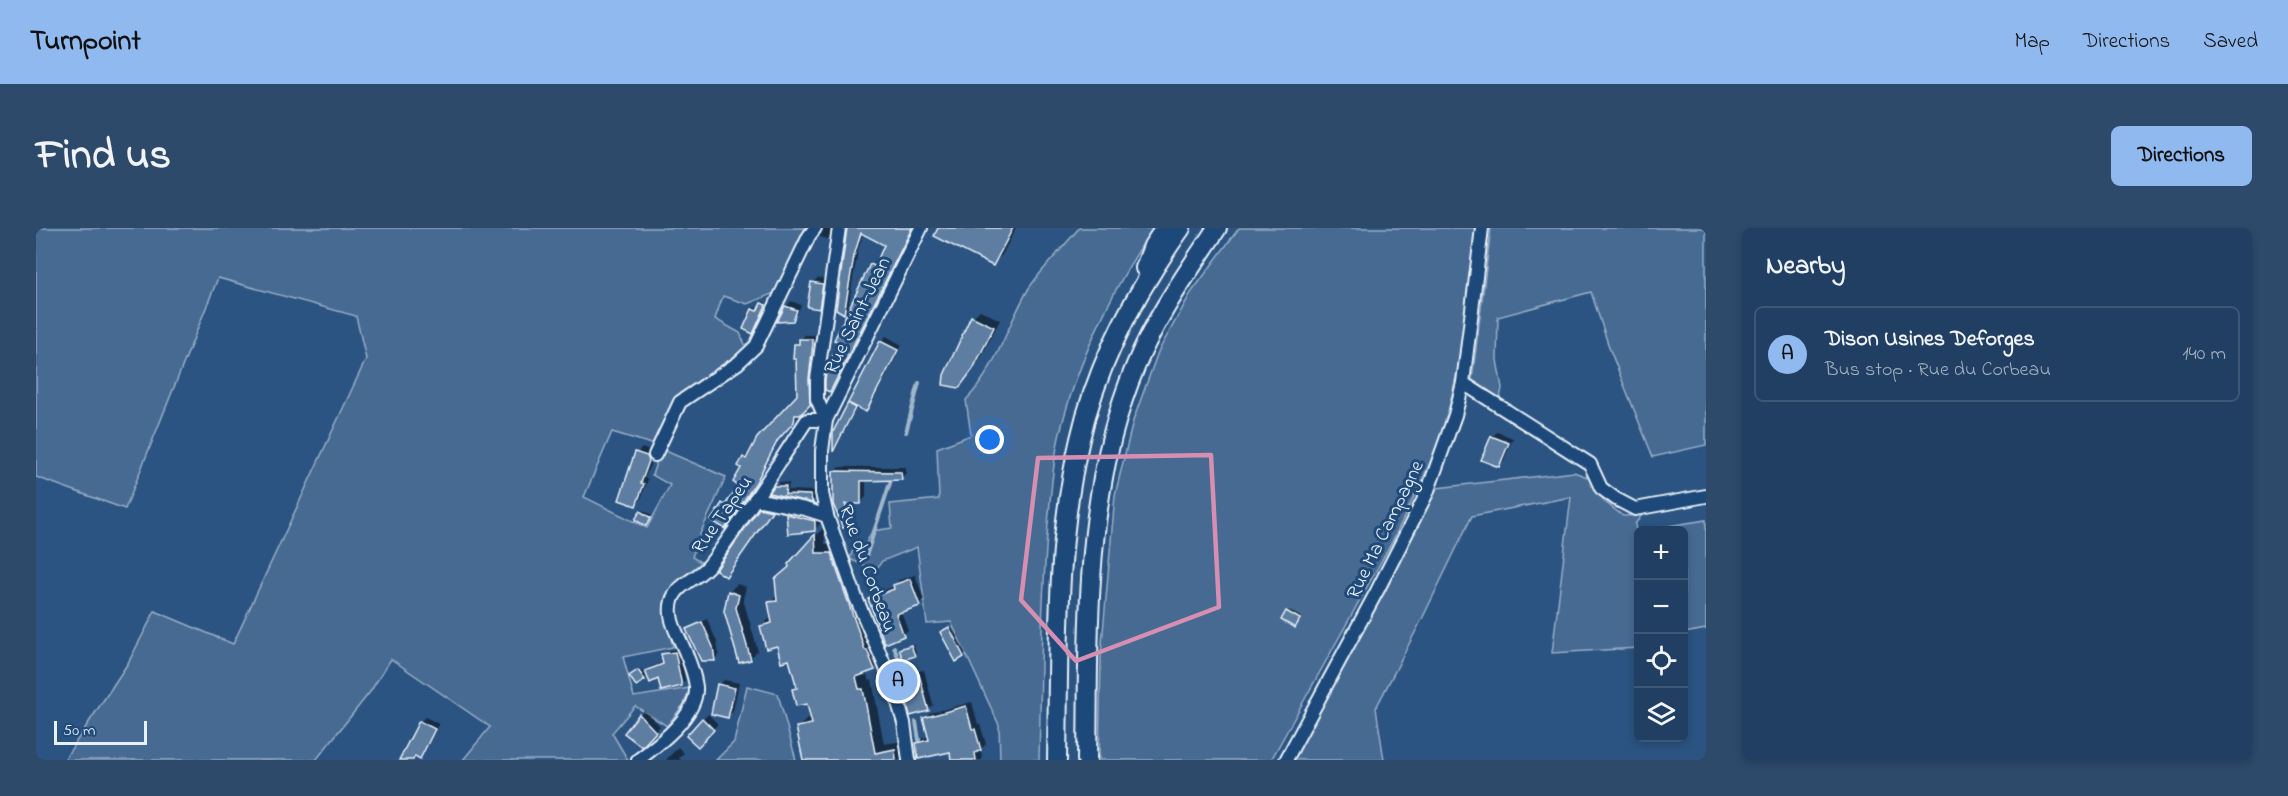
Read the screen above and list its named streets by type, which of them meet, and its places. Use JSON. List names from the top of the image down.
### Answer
{
  "streets": {
    "street": [
      "Rue Saint-Jean",
      "Rue Tapeu",
      "Rue Ma Campagne",
      "Rue du Corbeau"
    ]
  },
  "crossings": [
    ["Rue Saint-Jean", "Rue Tapeu"],
    ["Rue Saint-Jean", "Rue du Corbeau"],
    ["Rue Tapeu", "Rue du Corbeau"]
  ],
  "scale_bar": "50 m",
  "page": {
    "header": "Turnpoint",
    "nav": ["Map", "Directions", "Saved"],
    "title": "Find us",
    "buttons": "Directions",
    "heading": "Nearby",
    "list": [
      {
        "mark": "A",
        "name": "Dison Usines Deforges",
        "note": "Bus stop · Rue du Corbeau",
        "value": "140 m"
      }
    ],
    "map_buttons": ["+", "−"],
    "pins": "A",
    "scale": "50 m"
  }
}
